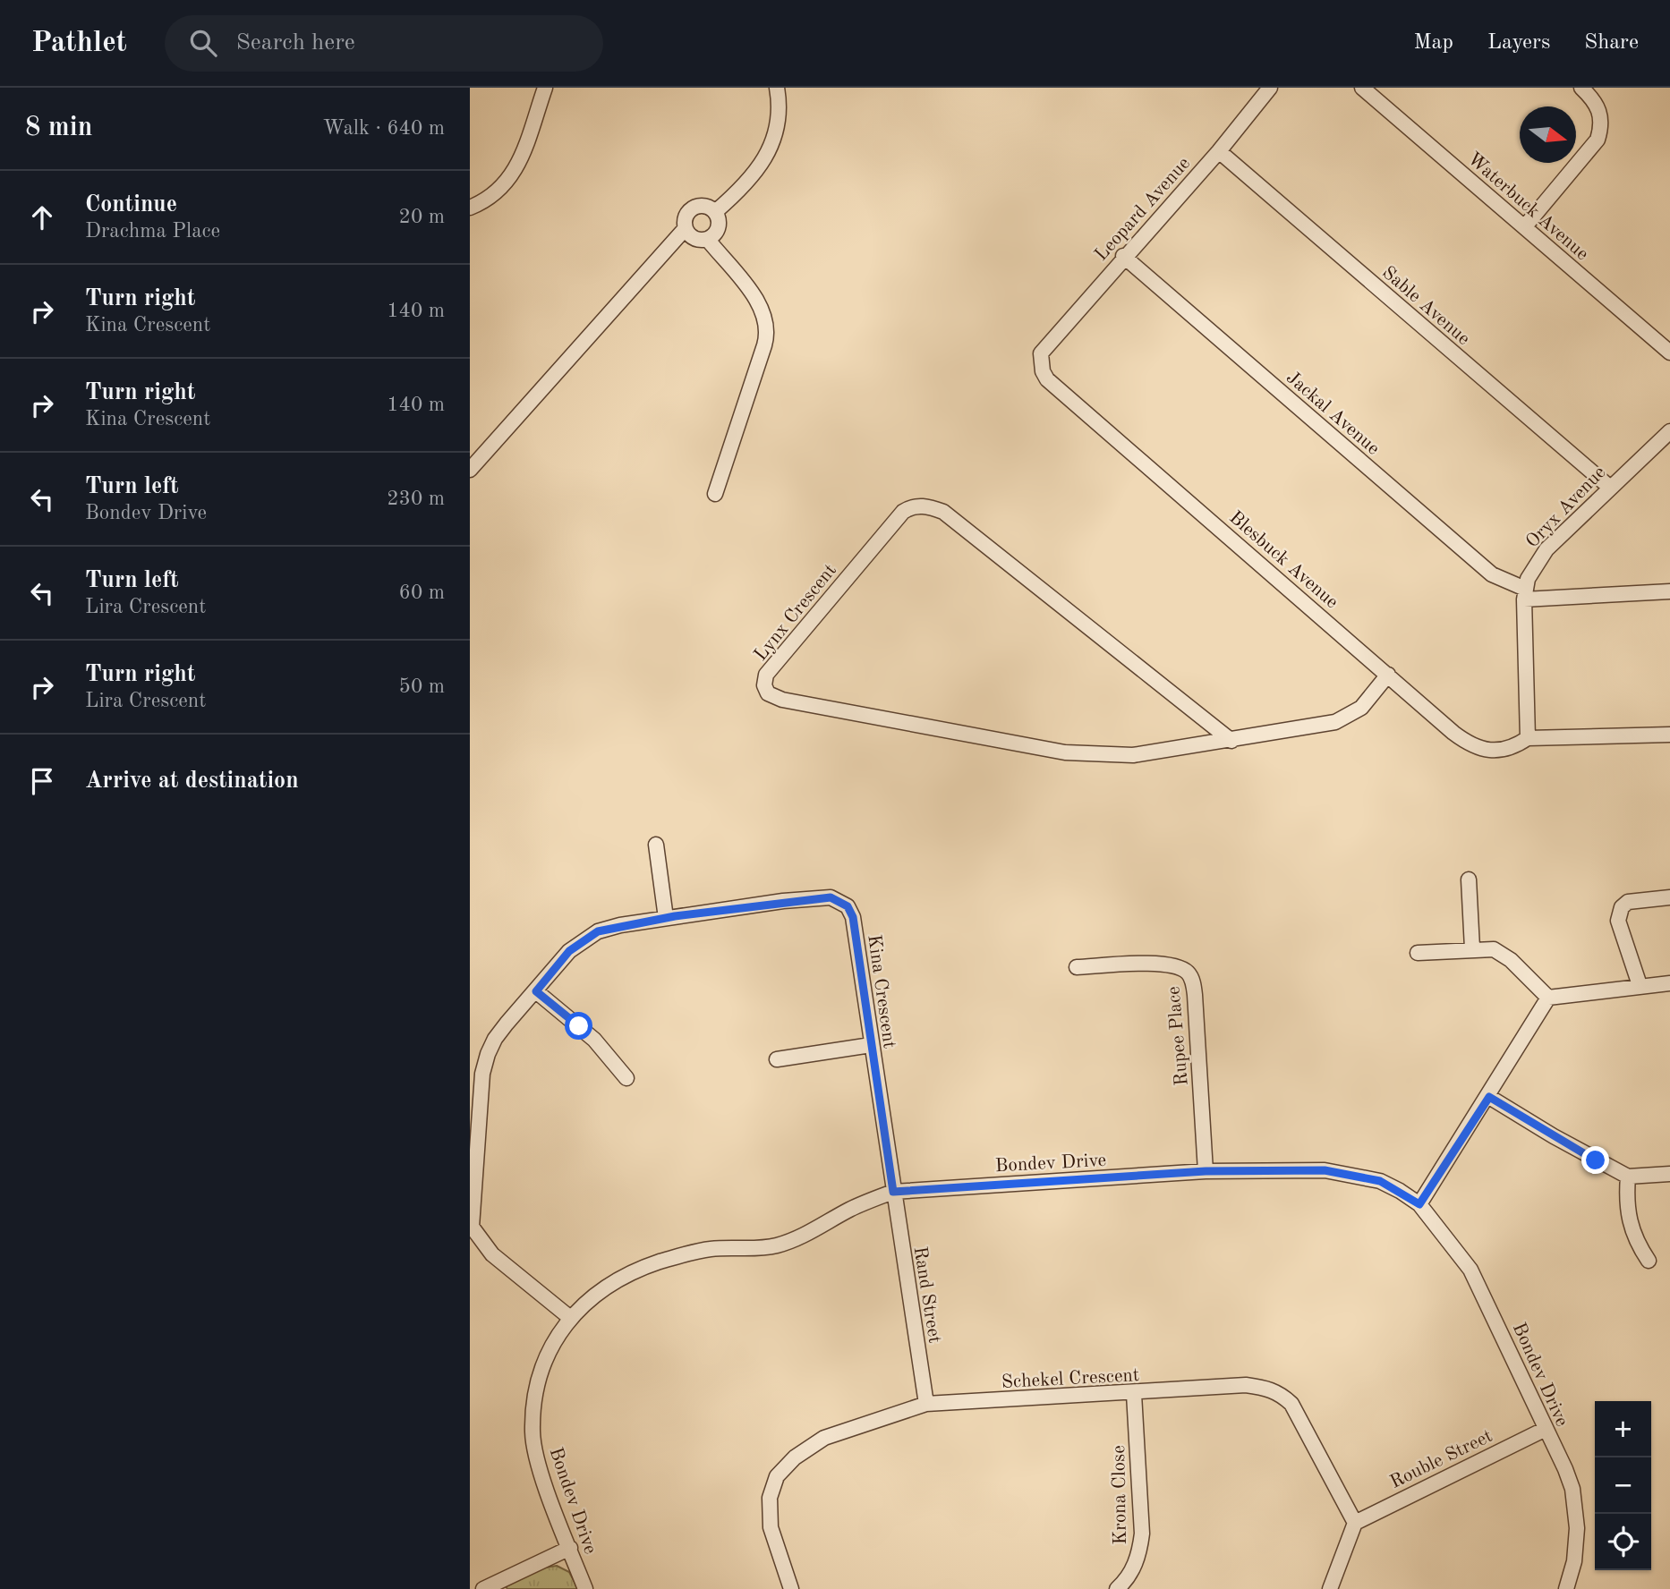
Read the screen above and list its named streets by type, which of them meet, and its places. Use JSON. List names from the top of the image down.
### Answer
{
  "streets": {
    "street": [
      "Waterbuck Avenue",
      "Leopard Avenue",
      "Sable Avenue",
      "Jackal Avenue",
      "Oryx Avenue",
      "Blesbuck Avenue",
      "Lynx Crescent",
      "Kina Crescent",
      "Rupee Place",
      "Bondev Drive",
      "Rand Street",
      "Schekel Crescent",
      "Rouble Street",
      "Krona Close"
    ]
  },
  "crossings": [
    ["Leopard Avenue", "Sable Avenue"],
    ["Leopard Avenue", "Jackal Avenue"],
    ["Leopard Avenue", "Blesbuck Avenue"],
    ["Sable Avenue", "Oryx Avenue"],
    ["Jackal Avenue", "Oryx Avenue"],
    ["Oryx Avenue", "Blesbuck Avenue"],
    ["Blesbuck Avenue", "Lynx Crescent"],
    ["Kina Crescent", "Bondev Drive"],
    ["Kina Crescent", "Rand Street"],
    ["Rupee Place", "Bondev Drive"],
    ["Bondev Drive", "Rand Street"],
    ["Bondev Drive", "Rouble Street"],
    ["Rand Street", "Schekel Crescent"],
    ["Schekel Crescent", "Rouble Street"],
    ["Schekel Crescent", "Krona Close"]
  ],
  "north": "right",
  "page": {
    "header": "Pathlet",
    "search": "Search here",
    "nav": ["Map", "Layers", "Share"],
    "heading": ["8 min", "Walk · 640 m"],
    "list": [
      ["Continue", "Drachma Place", "20 m"],
      ["Turn right", "Kina Crescent", "140 m"],
      ["Turn right", "Kina Crescent", "140 m"],
      ["Turn left", "Bondev Drive", "230 m"],
      ["Turn left", "Lira Crescent", "60 m"],
      ["Turn right", "Lira Crescent", "50 m"],
      "Arrive at destination"
    ],
    "map_buttons": ["+", "−"]
  }
}
